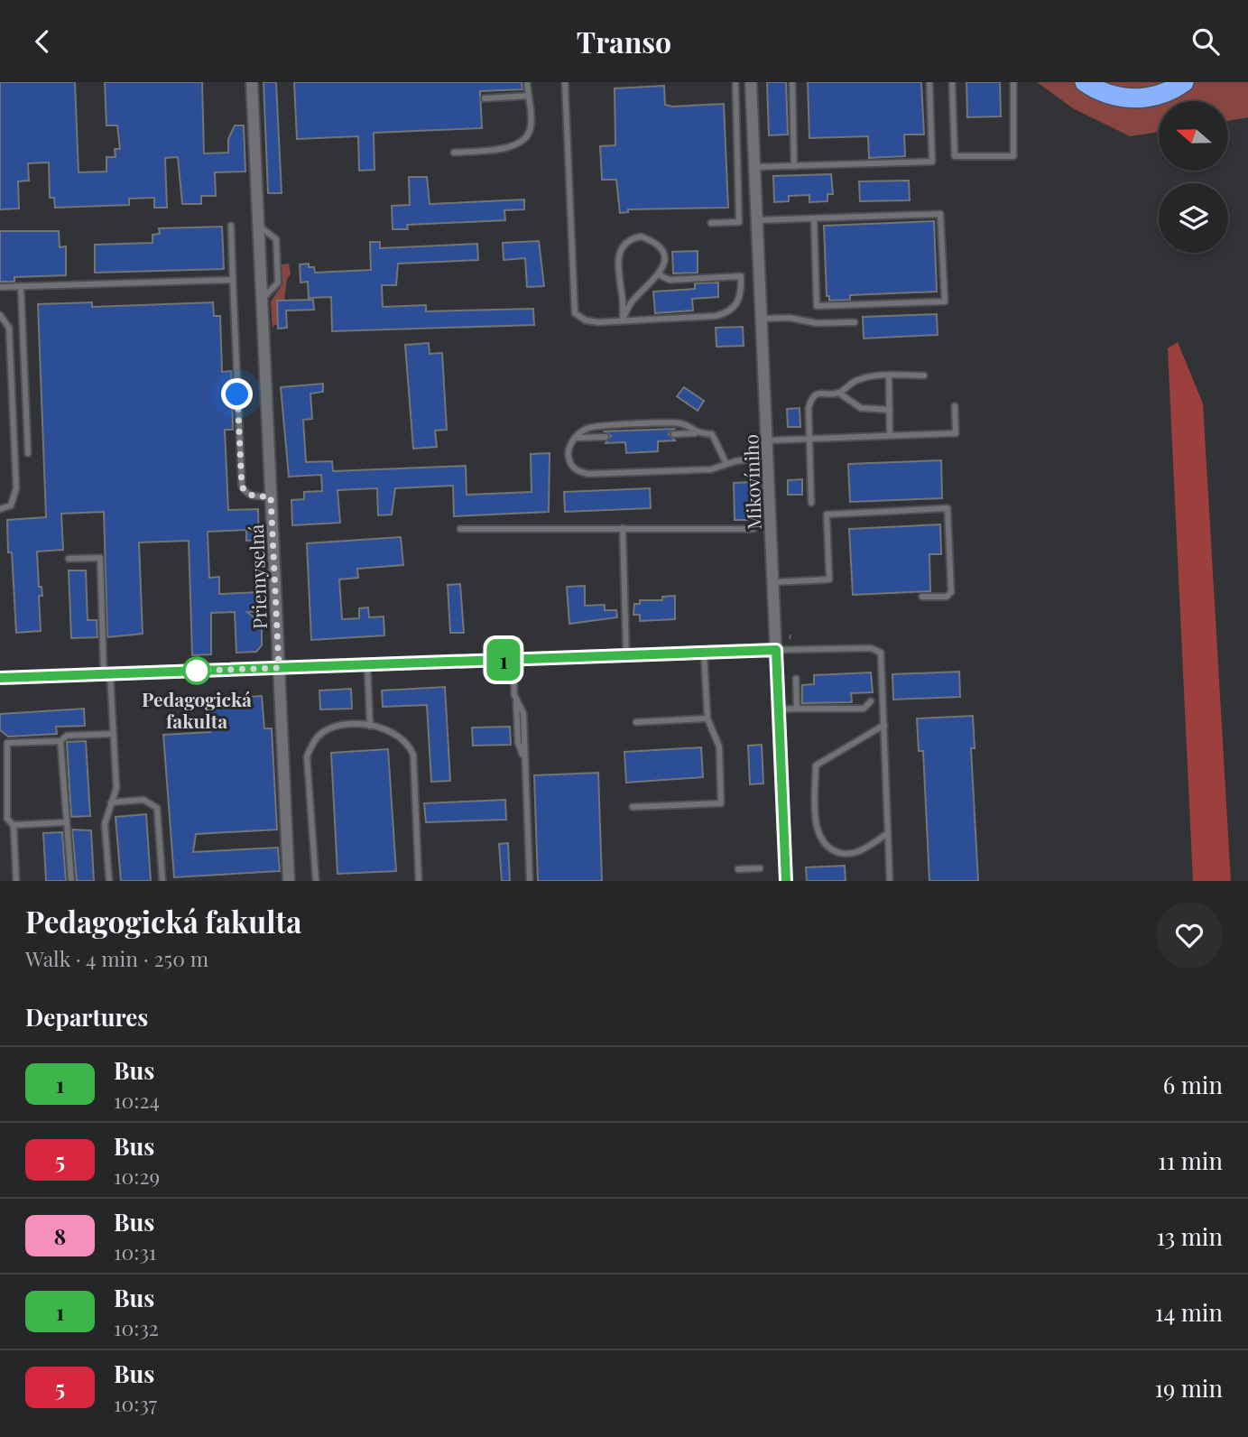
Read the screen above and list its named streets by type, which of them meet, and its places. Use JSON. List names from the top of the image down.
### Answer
{
  "streets": {
    "street": ["Mikovíniho", "Priemyselná"]
  },
  "places": ["Pedagogická fakulta"],
  "lines": ["bus line 1"],
  "north": "left",
  "page": {
    "header": "Transo",
    "on_map": "1",
    "heading": [
      ["Pedagogická fakulta", "Walk · 4 min · 250 m"],
      "Departures"
    ],
    "list": [
      {
        "mark": "1",
        "name": "Bus",
        "note": "10:24",
        "value": "6 min"
      },
      {
        "mark": "5",
        "name": "Bus",
        "note": "10:29",
        "value": "11 min"
      },
      {
        "mark": "8",
        "name": "Bus",
        "note": "10:31",
        "value": "13 min"
      },
      {
        "mark": "1",
        "name": "Bus",
        "note": "10:32",
        "value": "14 min"
      },
      {
        "mark": "5",
        "name": "Bus",
        "note": "10:37",
        "value": "19 min"
      }
    ]
  }
}
